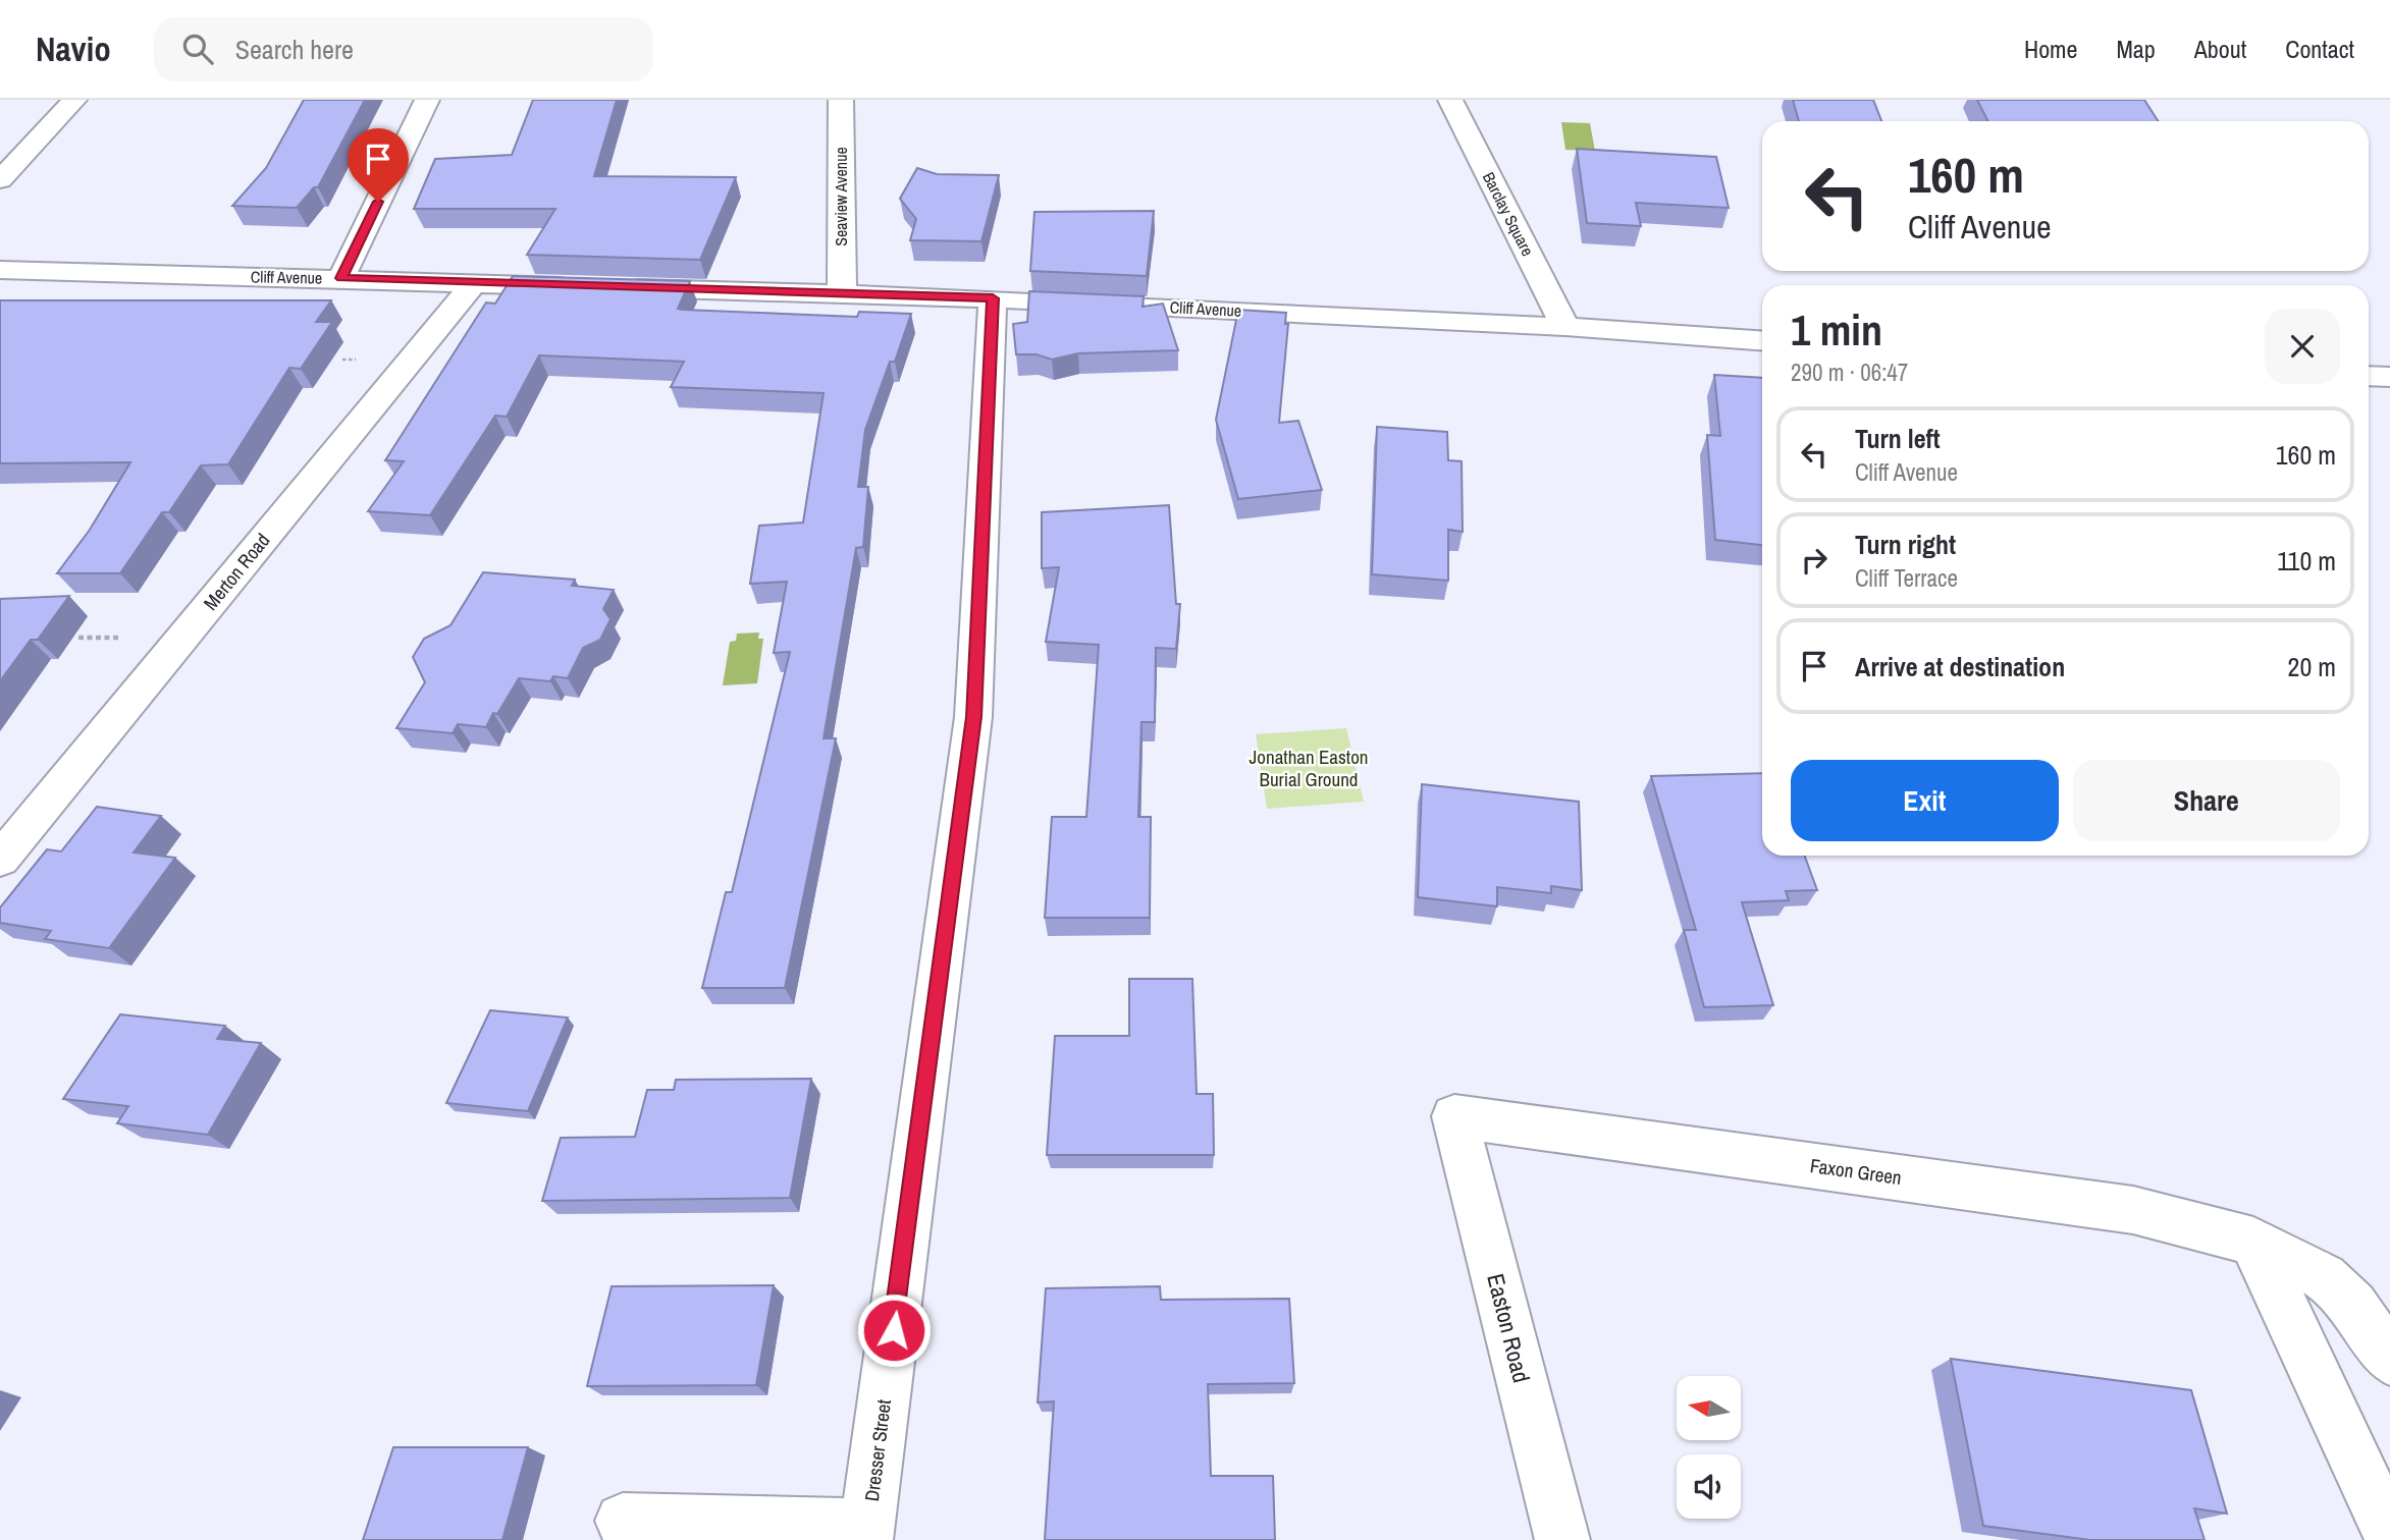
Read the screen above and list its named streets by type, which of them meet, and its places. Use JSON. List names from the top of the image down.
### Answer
{
  "streets": {
    "street": [
      "Seaview Avenue",
      "Barclay Square",
      "Cliff Avenue",
      "Merton Road",
      "Faxon Green",
      "Easton Road",
      "Dresser Street"
    ]
  },
  "crossings": [
    ["Seaview Avenue", "Cliff Avenue"],
    ["Barclay Square", "Cliff Avenue"],
    ["Cliff Avenue", "Merton Road"],
    ["Cliff Avenue", "Dresser Street"],
    ["Faxon Green", "Easton Road"]
  ],
  "parks": ["Jonathan Easton Burial Ground"],
  "north": "left",
  "page": {
    "header": "Navio",
    "search": "Search here",
    "nav": [
      "Home",
      "Map",
      "About",
      "Contact"
    ],
    "turn": ["160 m", "Cliff Avenue"],
    "heading": ["1 min", "290 m · 06:47"],
    "list": [
      {
        "name": "Turn left",
        "note": "Cliff Avenue",
        "value": "160 m"
      },
      {
        "name": "Turn right",
        "note": "Cliff Terrace",
        "value": "110 m"
      },
      {
        "name": "Arrive at destination",
        "value": "20 m"
      }
    ],
    "buttons": ["Exit", "Share"]
  }
}
